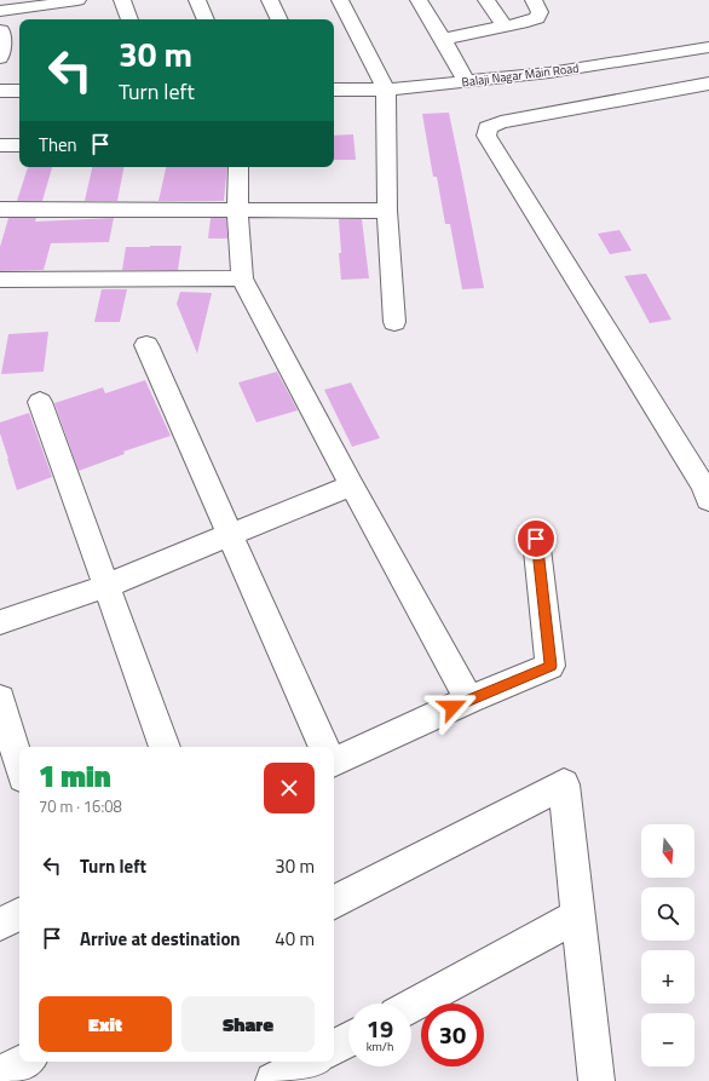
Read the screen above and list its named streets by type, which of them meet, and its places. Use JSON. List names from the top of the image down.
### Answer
{
  "streets": {
    "street": ["Balaji Nagar Main Road"]
  },
  "north": "bottom",
  "page": {
    "turn": ["30 m", "Turn left"],
    "then": "Then",
    "heading": ["1 min", "70 m · 16:08"],
    "map_buttons": ["+", "−"],
    "list": [
      {
        "name": "Turn left",
        "value": "30 m"
      },
      {
        "name": "Arrive at destination",
        "value": "40 m"
      }
    ],
    "buttons": ["Exit", "Share"],
    "speed": "19 km/h",
    "limit": "30"
  }
}
